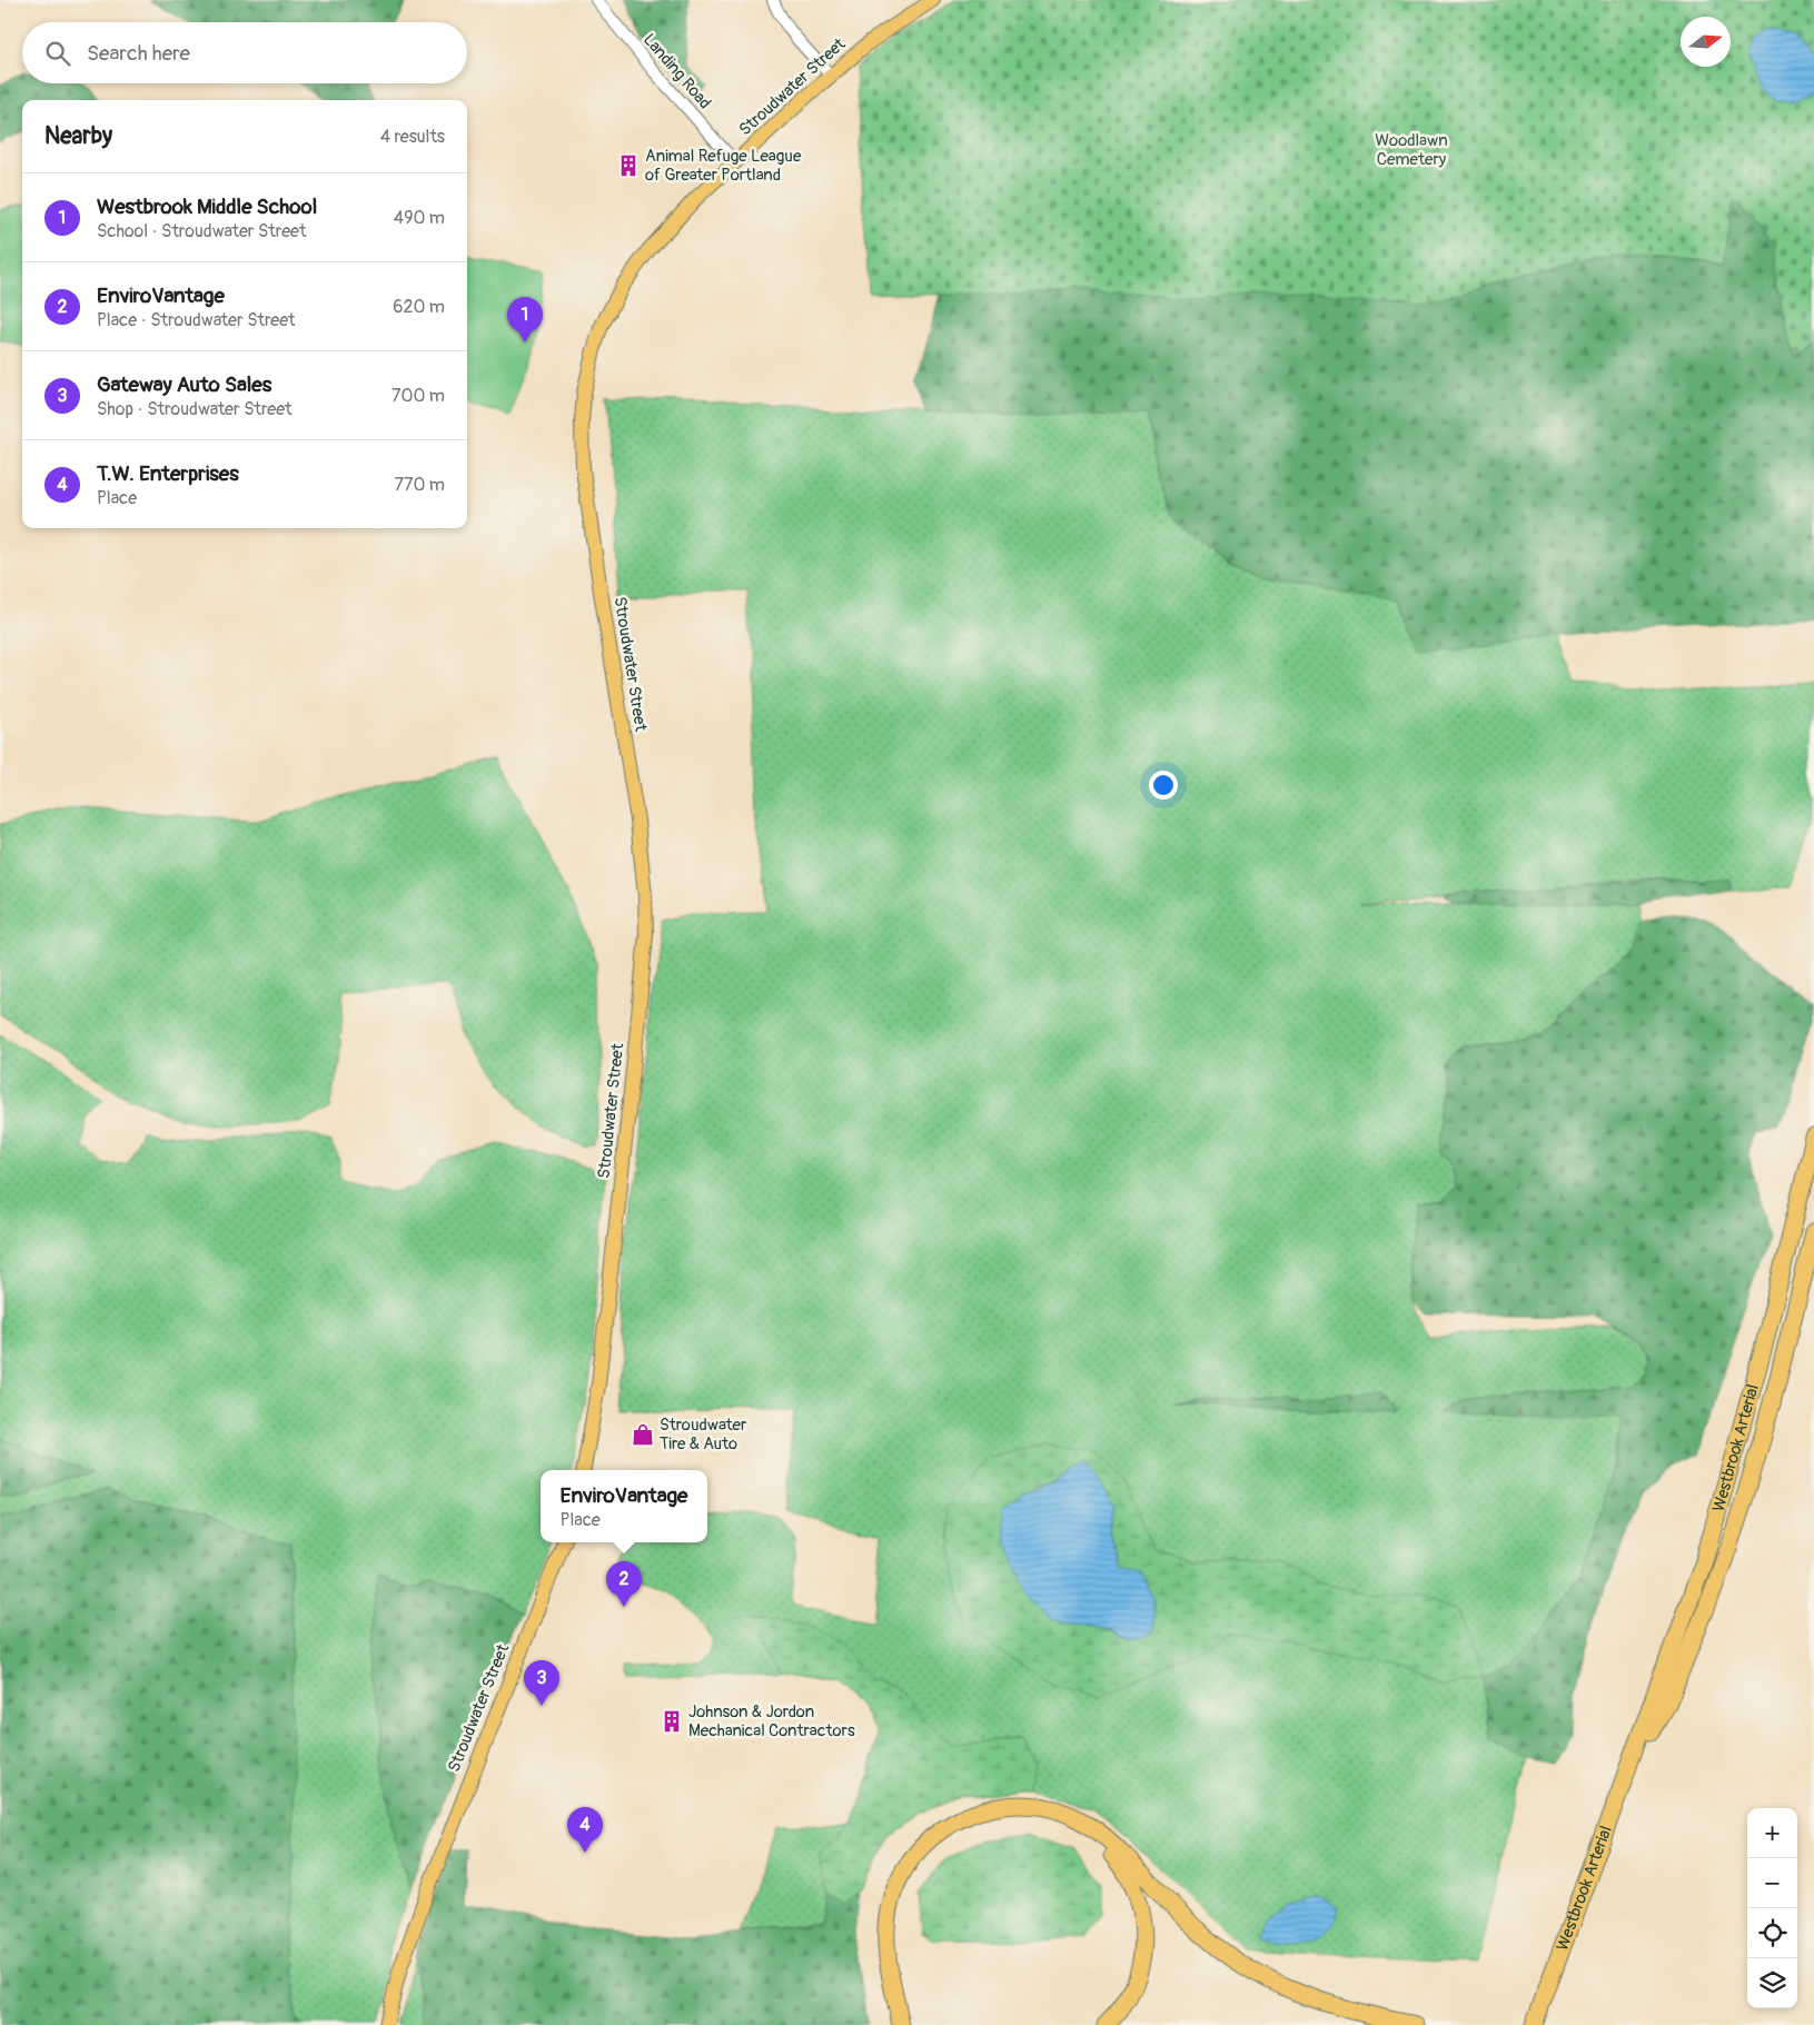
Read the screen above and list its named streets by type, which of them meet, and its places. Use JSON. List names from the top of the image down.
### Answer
{
  "streets": {
    "highway": ["Westbrook Arterial"],
    "main road": ["Stroudwater Street"],
    "street": ["Landing Road"]
  },
  "crossings": [
    ["Landing Road", "Stroudwater Street"]
  ],
  "parks": ["Woodlawn Cemetery"],
  "places": {
    "building": ["Animal Refuge League of Greater Portland", "Johnson & Jordon Mechanical Contractors"],
    "shop": ["Stroudwater Tire & Auto"]
  },
  "north": "right",
  "page": {
    "search": "Search here",
    "heading": ["Nearby", "4 results"],
    "list": [
      {
        "mark": "1",
        "name": "Westbrook Middle School",
        "note": "School · Stroudwater Street",
        "value": "490 m"
      },
      {
        "mark": "2",
        "name": "EnviroVantage",
        "note": "Place · Stroudwater Street",
        "value": "620 m"
      },
      {
        "mark": "3",
        "name": "Gateway Auto Sales",
        "note": "Shop · Stroudwater Street",
        "value": "700 m"
      },
      {
        "mark": "4",
        "name": "T.W. Enterprises",
        "note": "Place",
        "value": "770 m"
      }
    ],
    "pins": [
      "1",
      "2",
      "3",
      "4"
    ],
    "popup": ["EnviroVantage", "Place"],
    "map_buttons": ["+", "−"]
  }
}
